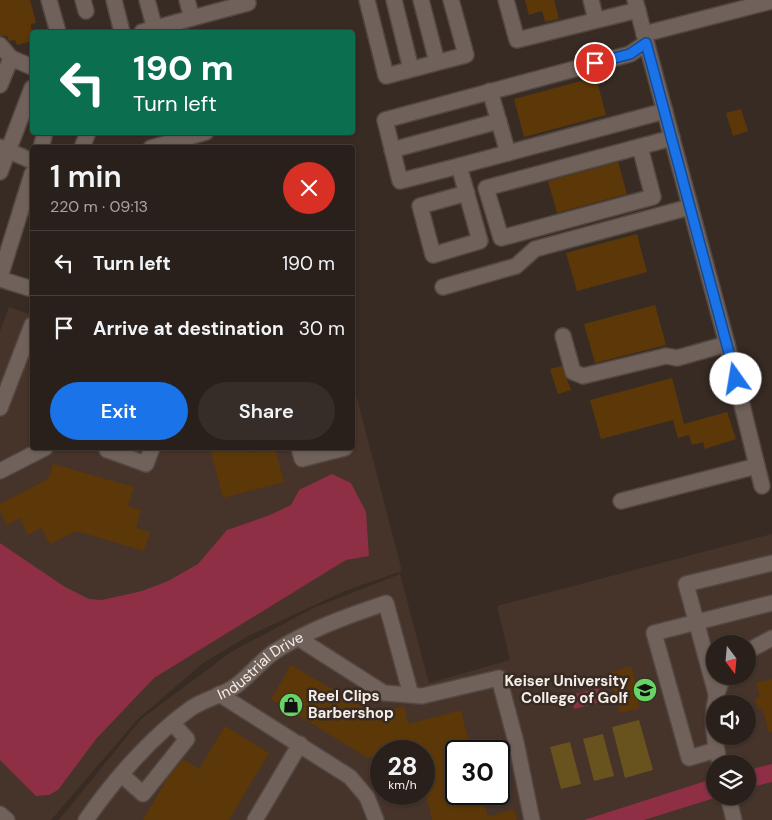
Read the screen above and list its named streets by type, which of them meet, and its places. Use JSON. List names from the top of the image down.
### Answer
{
  "streets": {
    "street": ["Industrial Drive"]
  },
  "places": {
    "school or university": ["Keiser University College of Golf"],
    "shop": ["Reel Clips Barbershop"]
  },
  "north": "bottom",
  "page": {
    "turn": ["190 m", "Turn left"],
    "heading": ["1 min", "220 m · 09:13"],
    "list": [
      {
        "name": "Turn left",
        "value": "190 m"
      },
      {
        "name": "Arrive at destination",
        "value": "30 m"
      }
    ],
    "buttons": ["Exit", "Share"],
    "speed": "28 km/h",
    "limit": "30"
  }
}
